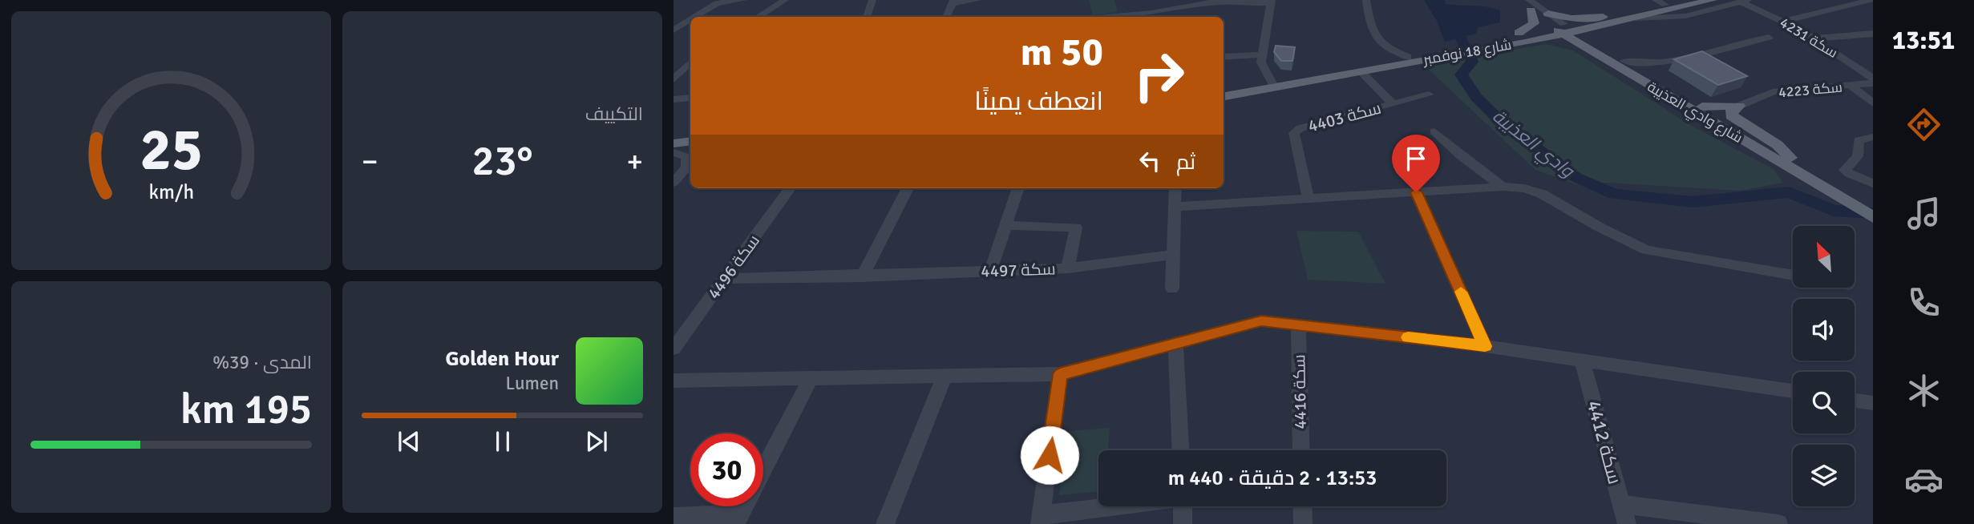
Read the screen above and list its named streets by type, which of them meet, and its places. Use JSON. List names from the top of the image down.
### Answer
{
  "streets": {
    "main road": ["شارع 18 نوفمبر", "شارع وادي العذيبة"],
    "street": [
      "سكة 4231",
      "سكة 4223",
      "سكة 4403",
      "سكة 4496",
      "سكة 4497",
      "سكة 4416",
      "سكة 4412"
    ]
  },
  "crossings": [
    ["شارع 18 نوفمبر", "شارع وادي العذيبة"],
    ["سكة 4496", "سكة 4497"]
  ],
  "water": ["وادي العذيبة"],
  "north": "top left",
  "page": {
    "tabs": "13:51",
    "tile": [
      "التكييف",
      ["المدى · 39%", "195 km"]
    ],
    "turn": ["50 m", "انعطف يمينًا"],
    "then": "ثم",
    "heat": ["−", "23°", "+"],
    "song": ["Golden Hour", "Lumen"],
    "limit": "30",
    "trip": "13:53 · 2 دقيقة · 440 m",
    "gauge": ["25", "km/h"]
  }
}
